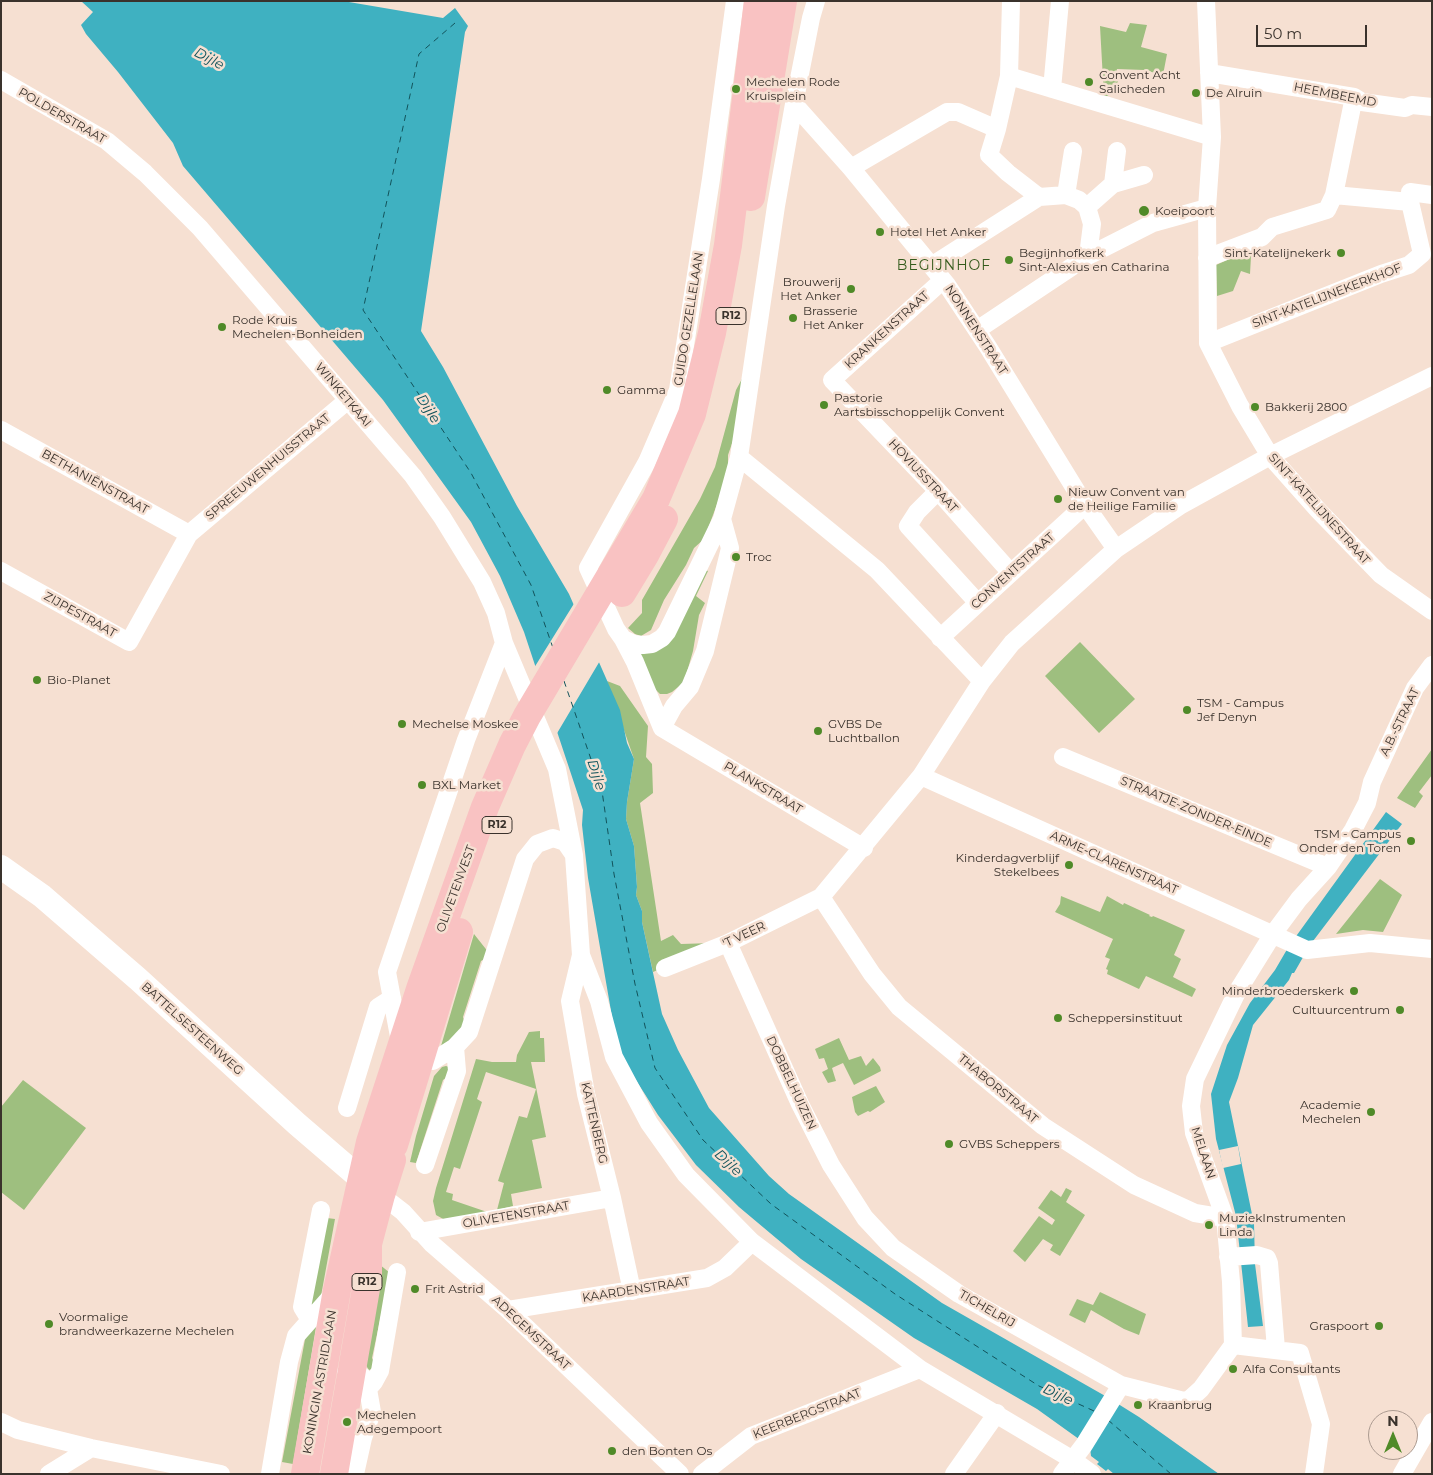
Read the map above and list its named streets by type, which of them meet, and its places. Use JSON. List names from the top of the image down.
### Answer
{
  "streets": {
    "main road": [
      "R12",
      "GUIDO GEZELLELAAN",
      "OLIVETENVEST",
      "BATTELSESTEENWEG",
      "KONINGIN ASTRIDLAAN"
    ],
    "street": [
      "HEEMBEEMD",
      "POLDERSTRAAT",
      "SINT-KATELIJNEKERKHOF",
      "KRANKENSTRAAT",
      "NONNENSTRAAT",
      "WINKETKAAI",
      "SPREEUWENHUISSTRAAT",
      "HOVIUSSTRAAT",
      "BETHANIËNSTRAAT",
      "SINT-KATELIJNESTRAAT",
      "CONVENTSTRAAT",
      "ZIJPESTRAAT",
      "A.B.-STRAAT",
      "PLANKSTRAAT",
      "STRAATJE-ZONDER-EINDE",
      "ARME-CLARENSTRAAT",
      "'T VEER",
      "DOBBELHUIZEN",
      "THABORSTRAAT",
      "KATTENBERG",
      "MELAAN",
      "OLIVETENSTRAAT",
      "KAARDENSTRAAT",
      "TICHELRIJ",
      "ADEGEMSTRAAT",
      "KEERBERGSTRAAT"
    ]
  },
  "crossings": [
    ["HEEMBEEMD", "SINT-KATELIJNESTRAAT"],
    ["POLDERSTRAAT", "WINKETKAAI"],
    ["SINT-KATELIJNEKERKHOF", "SINT-KATELIJNESTRAAT"],
    ["GUIDO GEZELLELAAN", "PLANKSTRAAT"],
    ["GUIDO GEZELLELAAN", "OLIVETENVEST"],
    ["KRANKENSTRAAT", "NONNENSTRAAT"],
    ["KRANKENSTRAAT", "HOVIUSSTRAAT"],
    ["NONNENSTRAAT", "CONVENTSTRAAT"],
    ["WINKETKAAI", "SPREEUWENHUISSTRAAT"],
    ["WINKETKAAI", "OLIVETENVEST"],
    ["SPREEUWENHUISSTRAAT", "BETHANIËNSTRAAT"],
    ["SPREEUWENHUISSTRAAT", "ZIJPESTRAAT"],
    ["HOVIUSSTRAAT", "CONVENTSTRAAT"],
    ["BETHANIËNSTRAAT", "ZIJPESTRAAT"],
    ["A.B.-STRAAT", "STRAATJE-ZONDER-EINDE"],
    ["A.B.-STRAAT", "MELAAN"],
    ["STRAATJE-ZONDER-EINDE", "MELAAN"],
    ["ARME-CLARENSTRAAT", "MELAAN"],
    ["OLIVETENVEST", "KONINGIN ASTRIDLAAN"],
    ["'T VEER", "DOBBELHUIZEN"],
    ["'T VEER", "THABORSTRAAT"],
    ["BATTELSESTEENWEG", "ADEGEMSTRAAT"],
    ["BATTELSESTEENWEG", "KONINGIN ASTRIDLAAN"],
    ["DOBBELHUIZEN", "TICHELRIJ"],
    ["THABORSTRAAT", "MELAAN"],
    ["KATTENBERG", "OLIVETENSTRAAT"],
    ["KATTENBERG", "KAARDENSTRAAT"],
    ["MELAAN", "TICHELRIJ"],
    ["OLIVETENSTRAAT", "ADEGEMSTRAAT"],
    ["KAARDENSTRAAT", "ADEGEMSTRAAT"],
    ["ADEGEMSTRAAT", "KONINGIN ASTRIDLAAN"]
  ],
  "districts": ["BEGIJNHOF"],
  "water": ["Dijle"],
  "places": [
    "Convent Acht Salicheden",
    "Mechelen Rode Kruisplein",
    "De Alruin",
    "Koeipoort",
    "Hotel Het Anker",
    "Sint-Katelijnekerk",
    "Begijnhofkerk Sint-Alexius en Catharina",
    "Brouwerij Het Anker",
    "Brasserie Het Anker",
    "Rode Kruis Mechelen-Bonheiden",
    "Gamma",
    "Pastorie Aartsbisschoppelijk Convent",
    "Bakkerij 2800",
    "Nieuw Convent van de Heilige Familie",
    "Troc",
    "Bio-Planet",
    "TSM - Campus Jef Denyn",
    "Mechelse Moskee",
    "GVBS De Luchtballon",
    "BXL Market",
    "TSM - Campus Onder den Toren",
    "Kinderdagverblijf Stekelbees",
    "Minderbroederskerk",
    "Cultuurcentrum",
    "Scheppersinstituut",
    "Academie Mechelen",
    "GVBS Scheppers",
    "MuziekInstrumenten Linda",
    "Frit Astrid",
    "Voormalige brandweerkazerne Mechelen",
    "Graspoort",
    "Alfa Consultants",
    "Kraanbrug",
    "Mechelen Adegempoort",
    "den Bonten Os"
  ],
  "scale_bar": "50 m",
  "north": "top"
}
